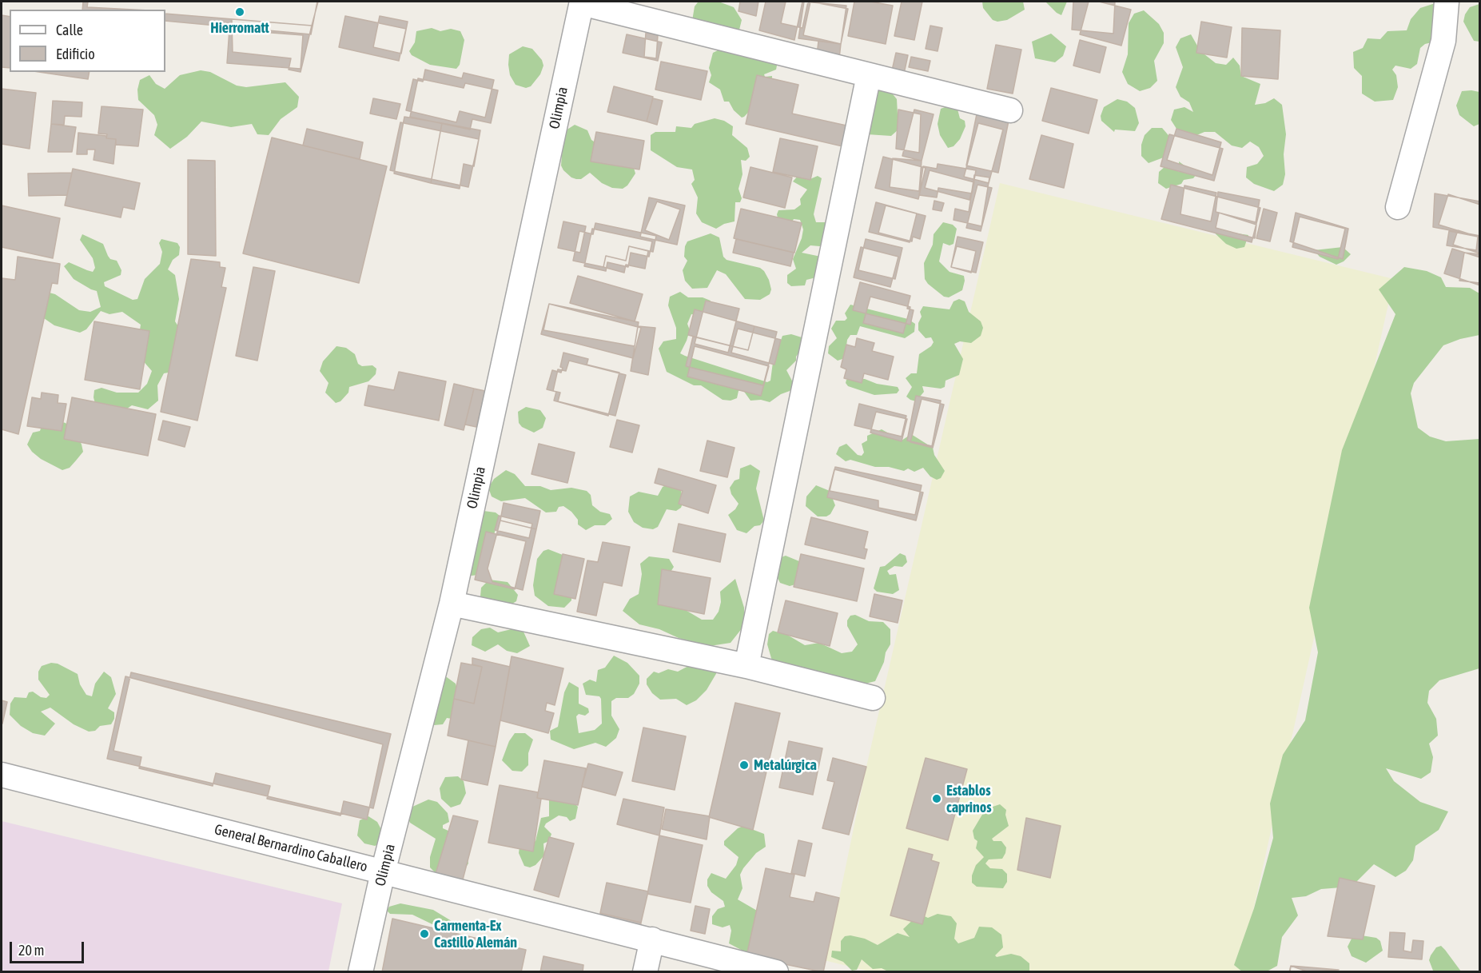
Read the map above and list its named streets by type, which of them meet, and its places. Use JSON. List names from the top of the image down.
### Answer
{
  "streets": {
    "street": ["Olimpia", "General Bernardino Caballero"]
  },
  "crossings": [
    ["Olimpia", "General Bernardino Caballero"]
  ],
  "places": [
    "Hierromatt",
    "Metalúrgica",
    "Establos caprinos",
    "Carmenta-Ex Castillo Alemán"
  ],
  "legend": ["Calle", "Edificio"],
  "scale_bar": "20 m"
}
